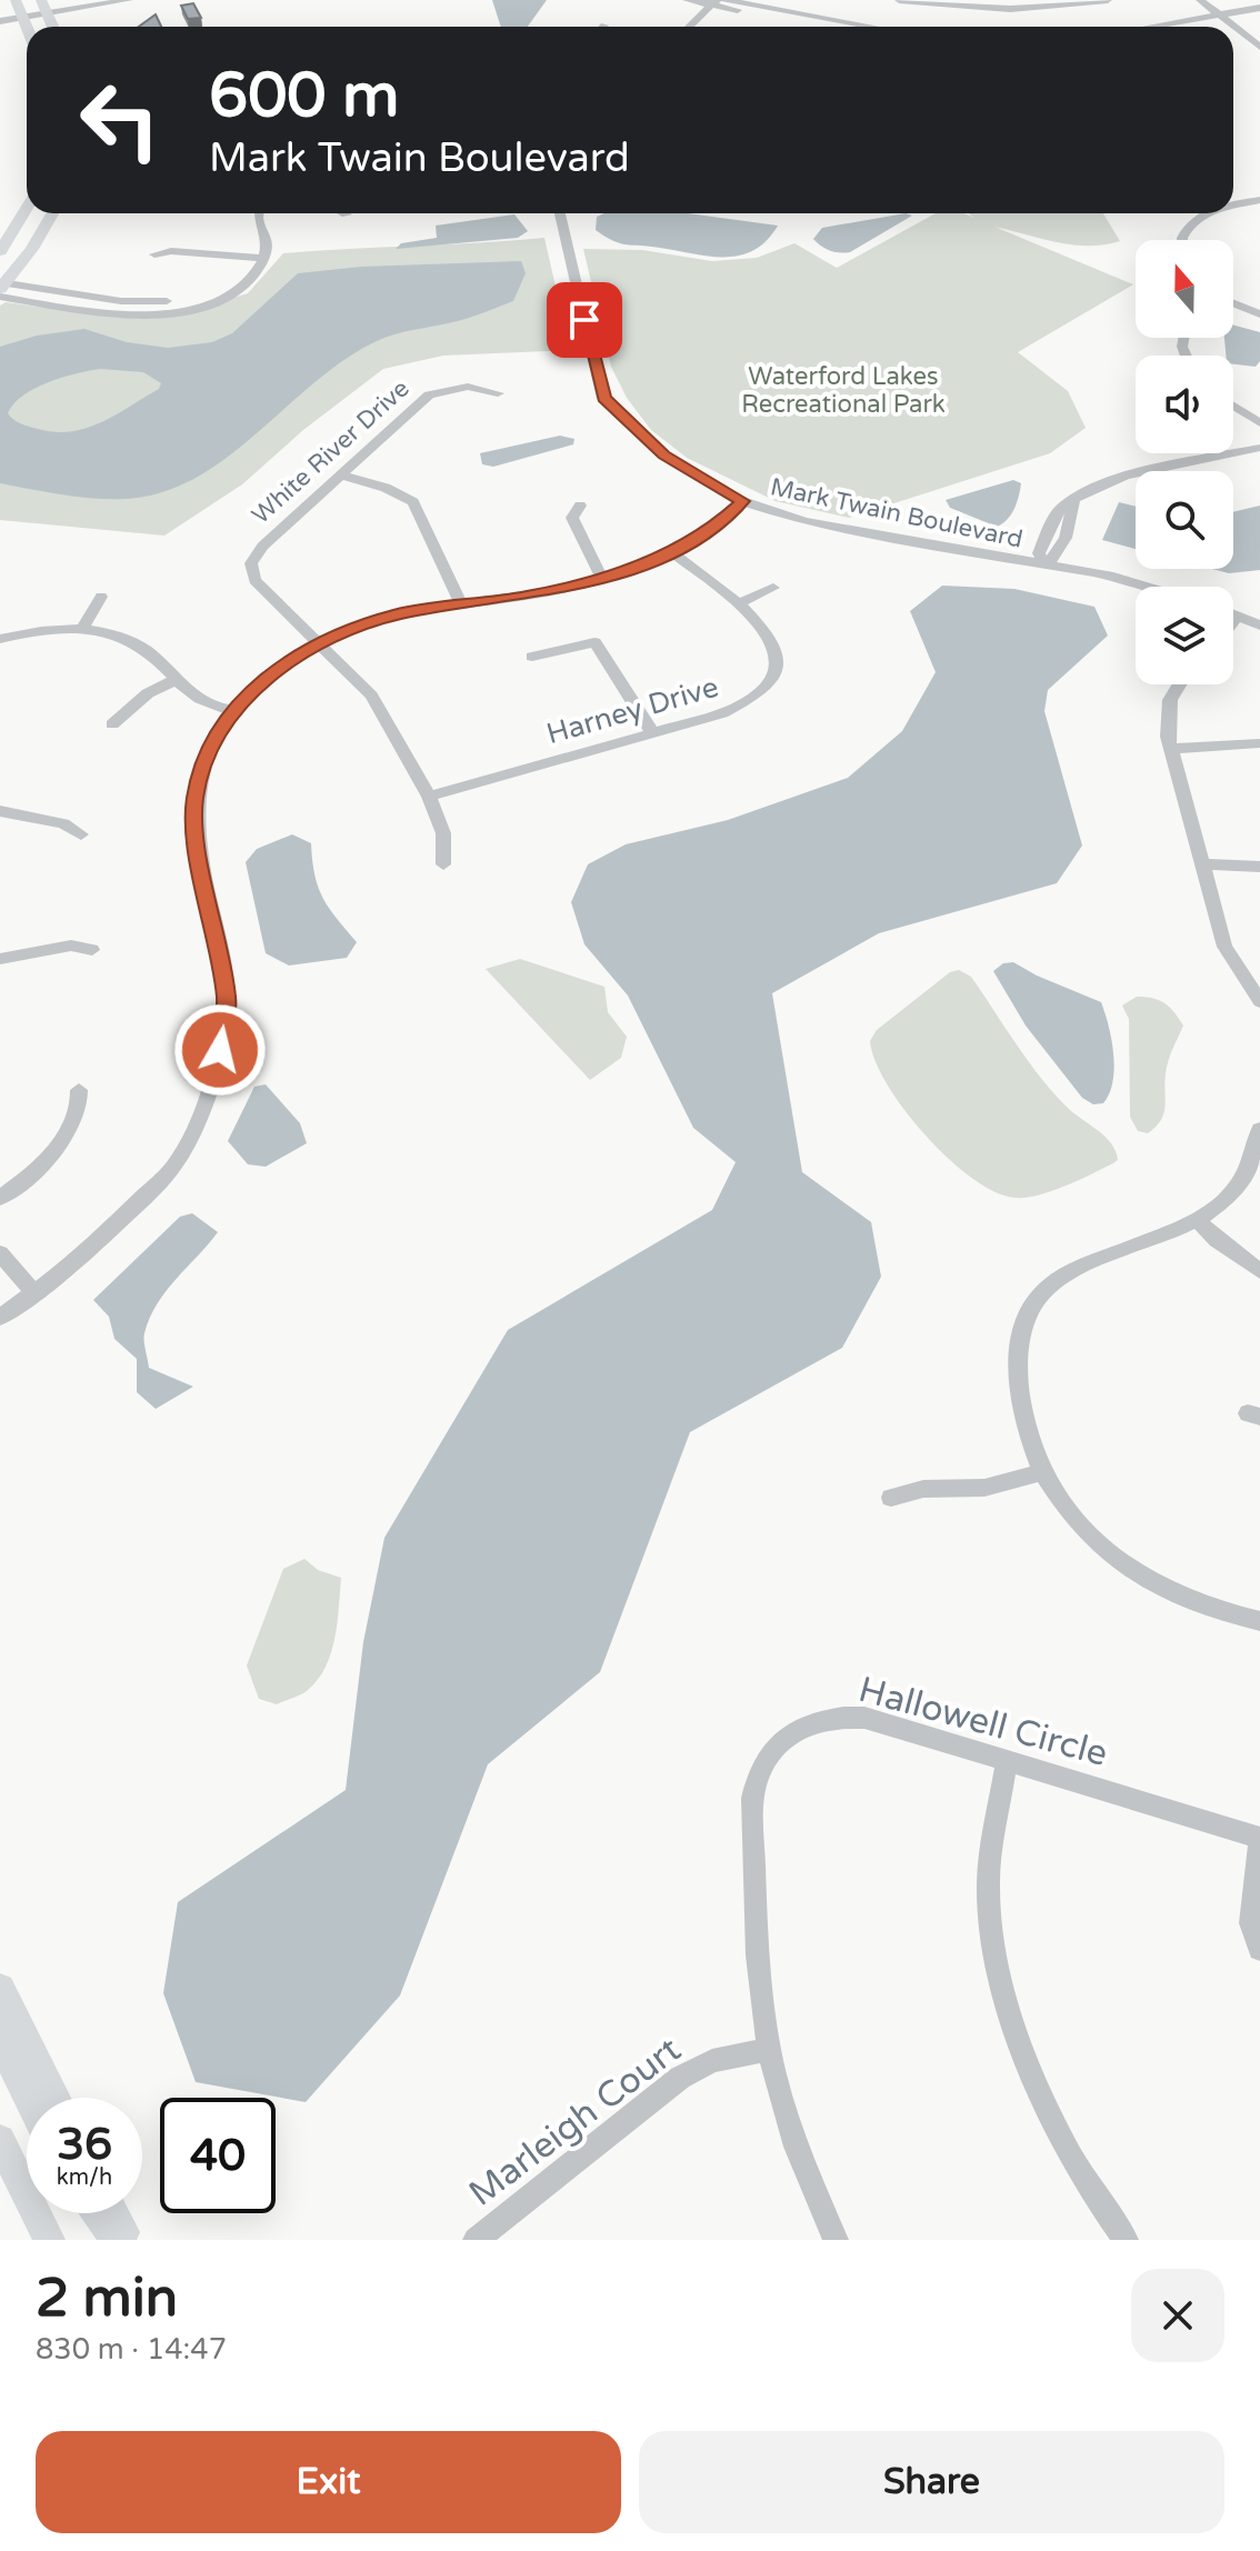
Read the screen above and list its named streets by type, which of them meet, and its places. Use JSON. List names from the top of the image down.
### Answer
{
  "streets": {
    "street": [
      "White River Drive",
      "Mark Twain Boulevard",
      "Harney Drive",
      "Hallowell Circle",
      "Marleigh Court"
    ]
  },
  "crossings": [
    ["White River Drive", "Harney Drive"],
    ["Hallowell Circle", "Marleigh Court"]
  ],
  "parks": ["Waterford Lakes Recreational Park"],
  "north": "top",
  "page": {
    "turn": ["600 m", "Mark Twain Boulevard"],
    "speed": "36 km/h",
    "limit": "40",
    "heading": ["2 min", "830 m · 14:47"],
    "buttons": ["Exit", "Share"]
  }
}
